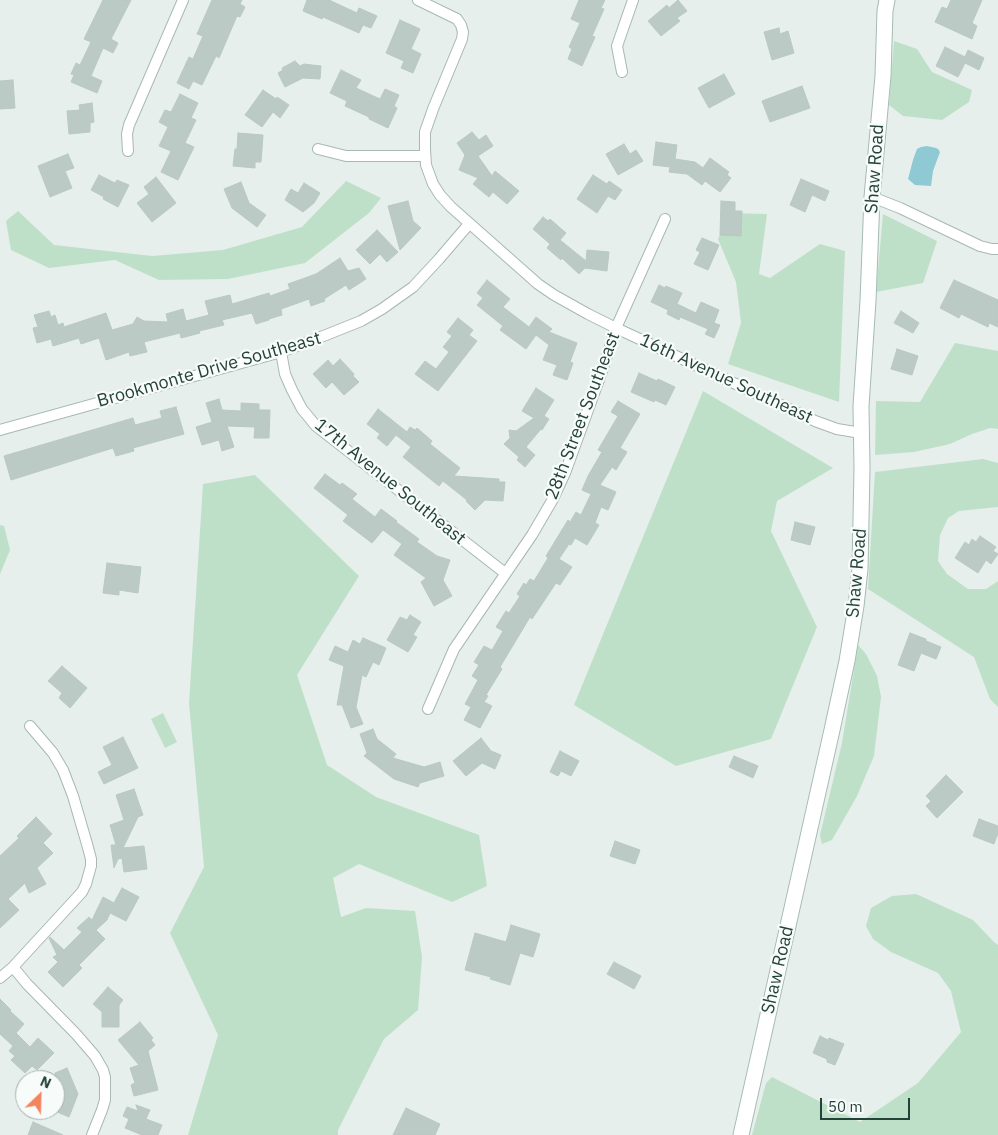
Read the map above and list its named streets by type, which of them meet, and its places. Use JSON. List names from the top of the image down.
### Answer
{
  "streets": {
    "main road": ["Shaw Road"],
    "street": [
      "Brookmonte Drive Southeast",
      "16th Avenue Southeast",
      "28th Street Southeast",
      "17th Avenue Southeast"
    ]
  },
  "crossings": [
    ["Shaw Road", "16th Avenue Southeast"],
    ["Brookmonte Drive Southeast", "16th Avenue Southeast"],
    ["Brookmonte Drive Southeast", "17th Avenue Southeast"],
    ["16th Avenue Southeast", "28th Street Southeast"],
    ["28th Street Southeast", "17th Avenue Southeast"]
  ],
  "scale_bar": "50 m",
  "north": "top right"
}
